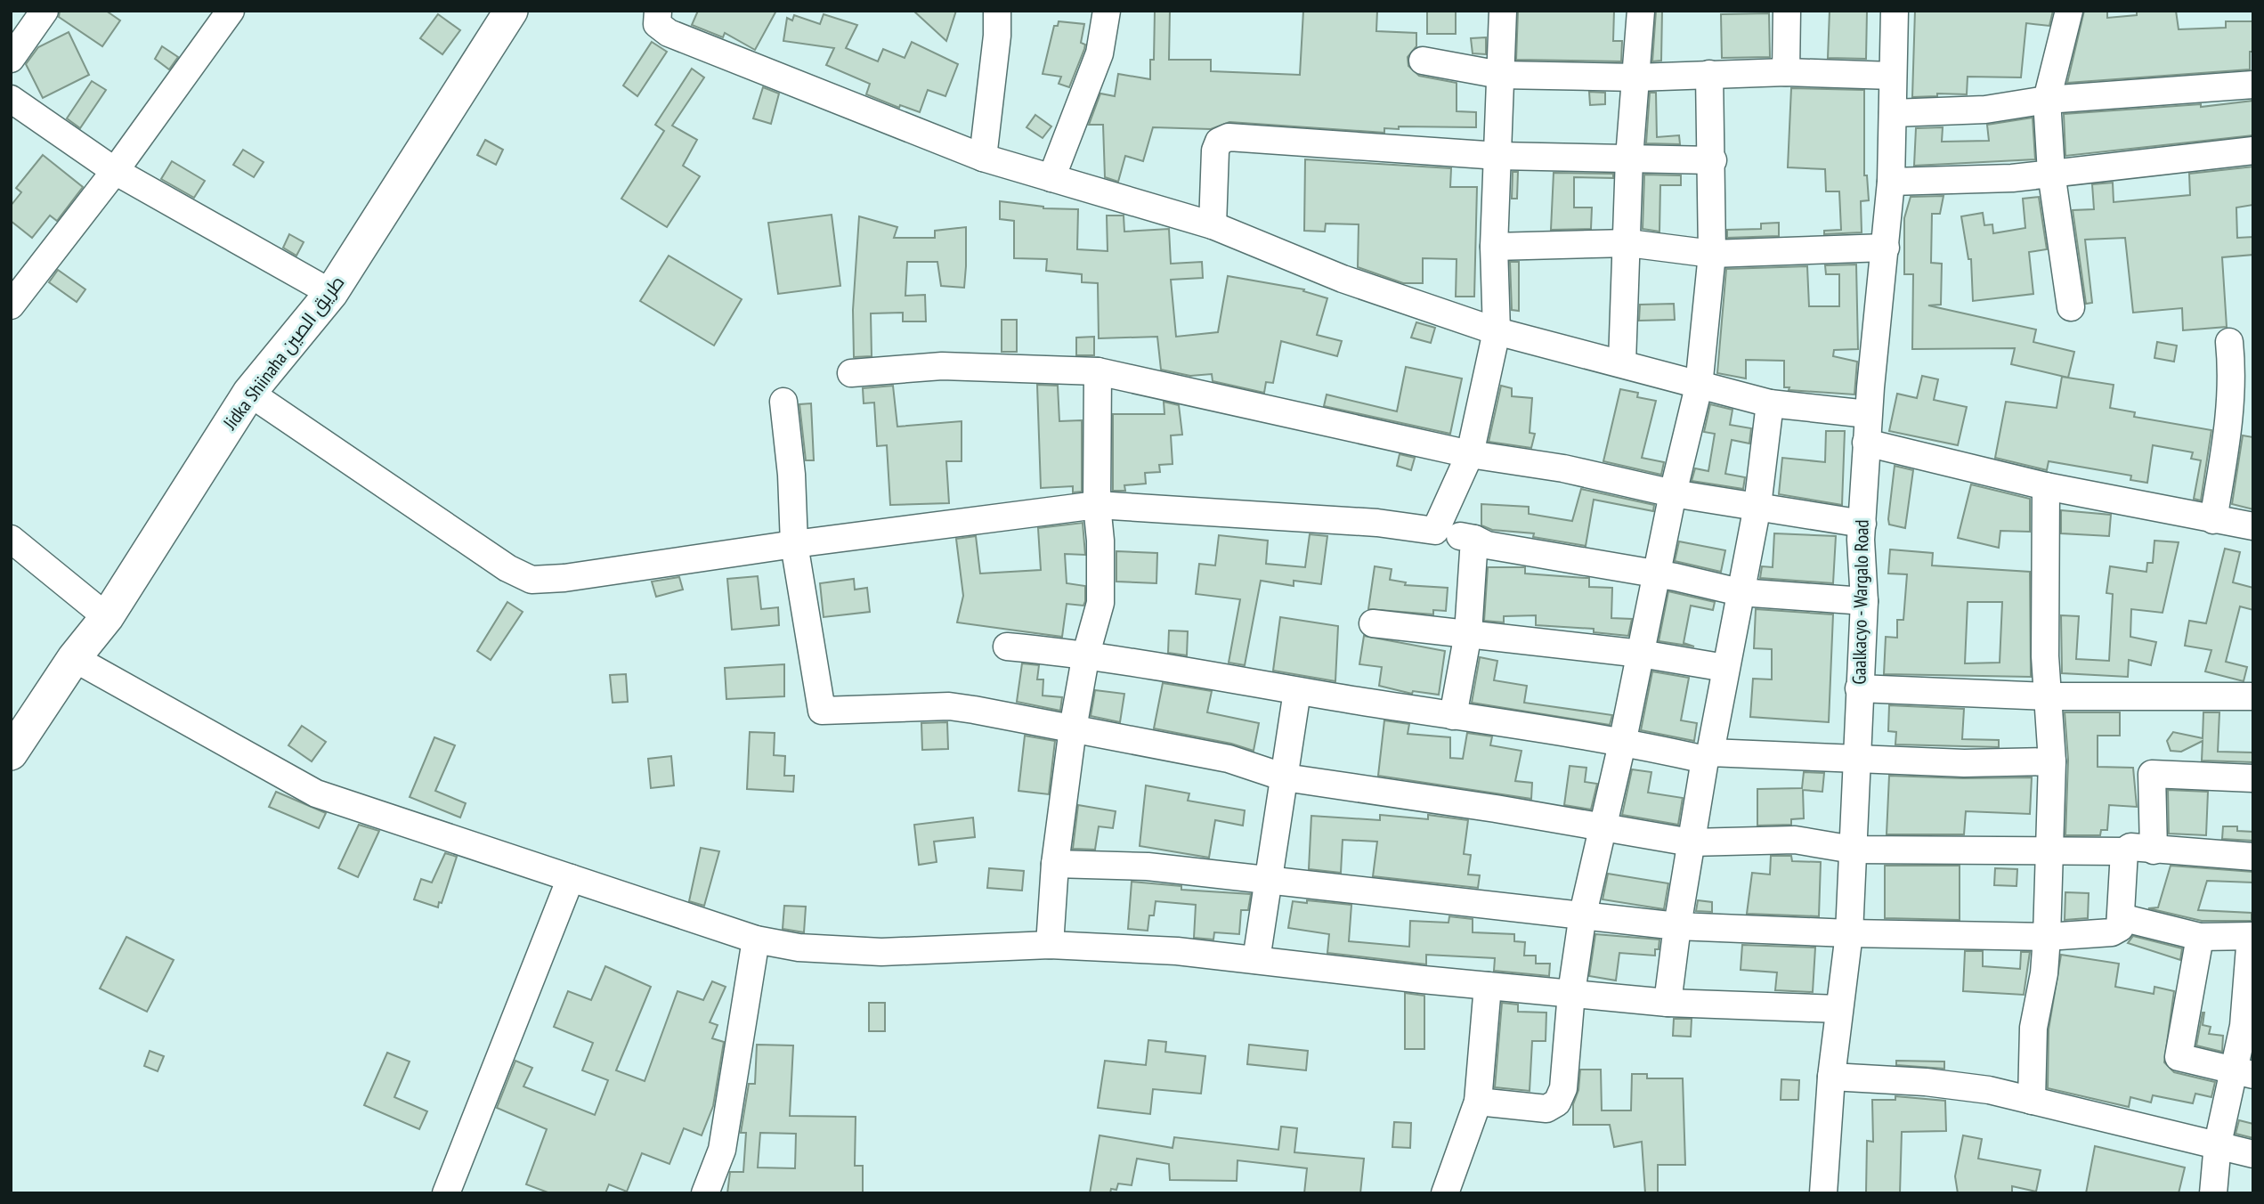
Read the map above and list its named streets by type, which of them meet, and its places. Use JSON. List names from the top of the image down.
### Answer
{
  "streets": {
    "main road": ["Jidka Shiinaha طريق الصين"],
    "street": ["Gaalkacyo - Wargalo Road"]
  }
}
